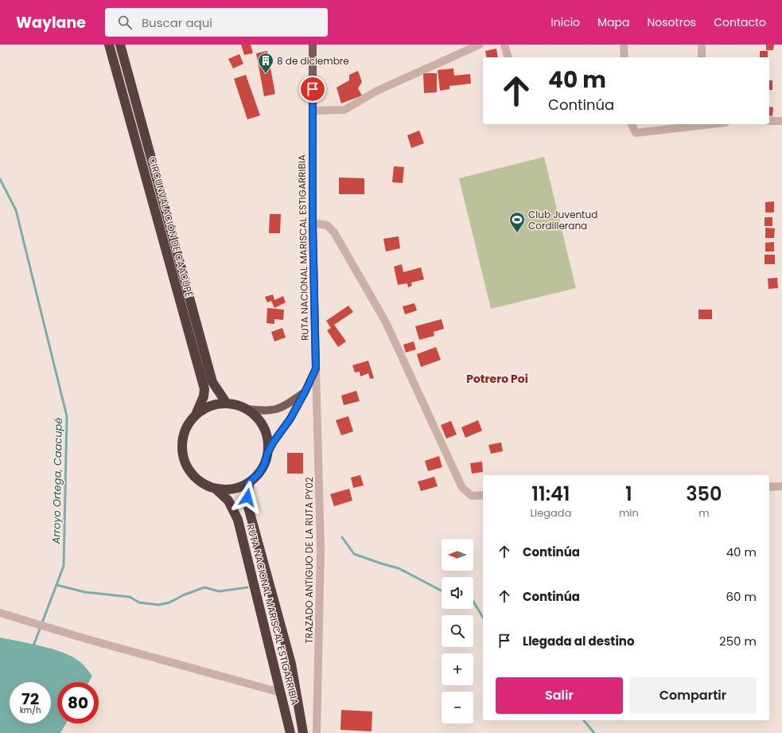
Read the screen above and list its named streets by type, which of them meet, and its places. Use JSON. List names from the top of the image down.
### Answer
{
  "streets": {
    "highway": ["CIRCUNVALACIÓN DE CAACUPÉ", "RUTA NACIONAL MARISCAL ESTIGARRIBIA"],
    "street": ["TRAZADO ANTIGUO DE LA RUTA PY02"]
  },
  "crossings": [
    ["CIRCUNVALACIÓN DE CAACUPÉ", "RUTA NACIONAL MARISCAL ESTIGARRIBIA"],
    ["RUTA NACIONAL MARISCAL ESTIGARRIBIA", "TRAZADO ANTIGUO DE LA RUTA PY02"]
  ],
  "districts": ["Potrero Poi"],
  "water": ["Arroyo Ortega, Caacupé"],
  "places": {
    "building": ["8 de diciembre"],
    "sports": ["Club Juventud Cordillerana"]
  },
  "north": "left",
  "page": {
    "header": "Waylane",
    "search": "Buscar aquí",
    "nav": [
      "Inicio",
      "Mapa",
      "Nosotros",
      "Contacto"
    ],
    "turn": ["40 m", "Continúa"],
    "eta": [
      "11:41",
      "Llegada",
      "1",
      "min",
      "350",
      "m"
    ],
    "list": [
      {
        "name": "Continúa",
        "value": "40 m"
      },
      {
        "name": "Continúa",
        "value": "60 m"
      },
      {
        "name": "Llegada al destino",
        "value": "250 m"
      }
    ],
    "map_buttons": ["+", "−"],
    "buttons": ["Salir", "Compartir"],
    "speed": "72 km/h",
    "limit": "80"
  }
}
